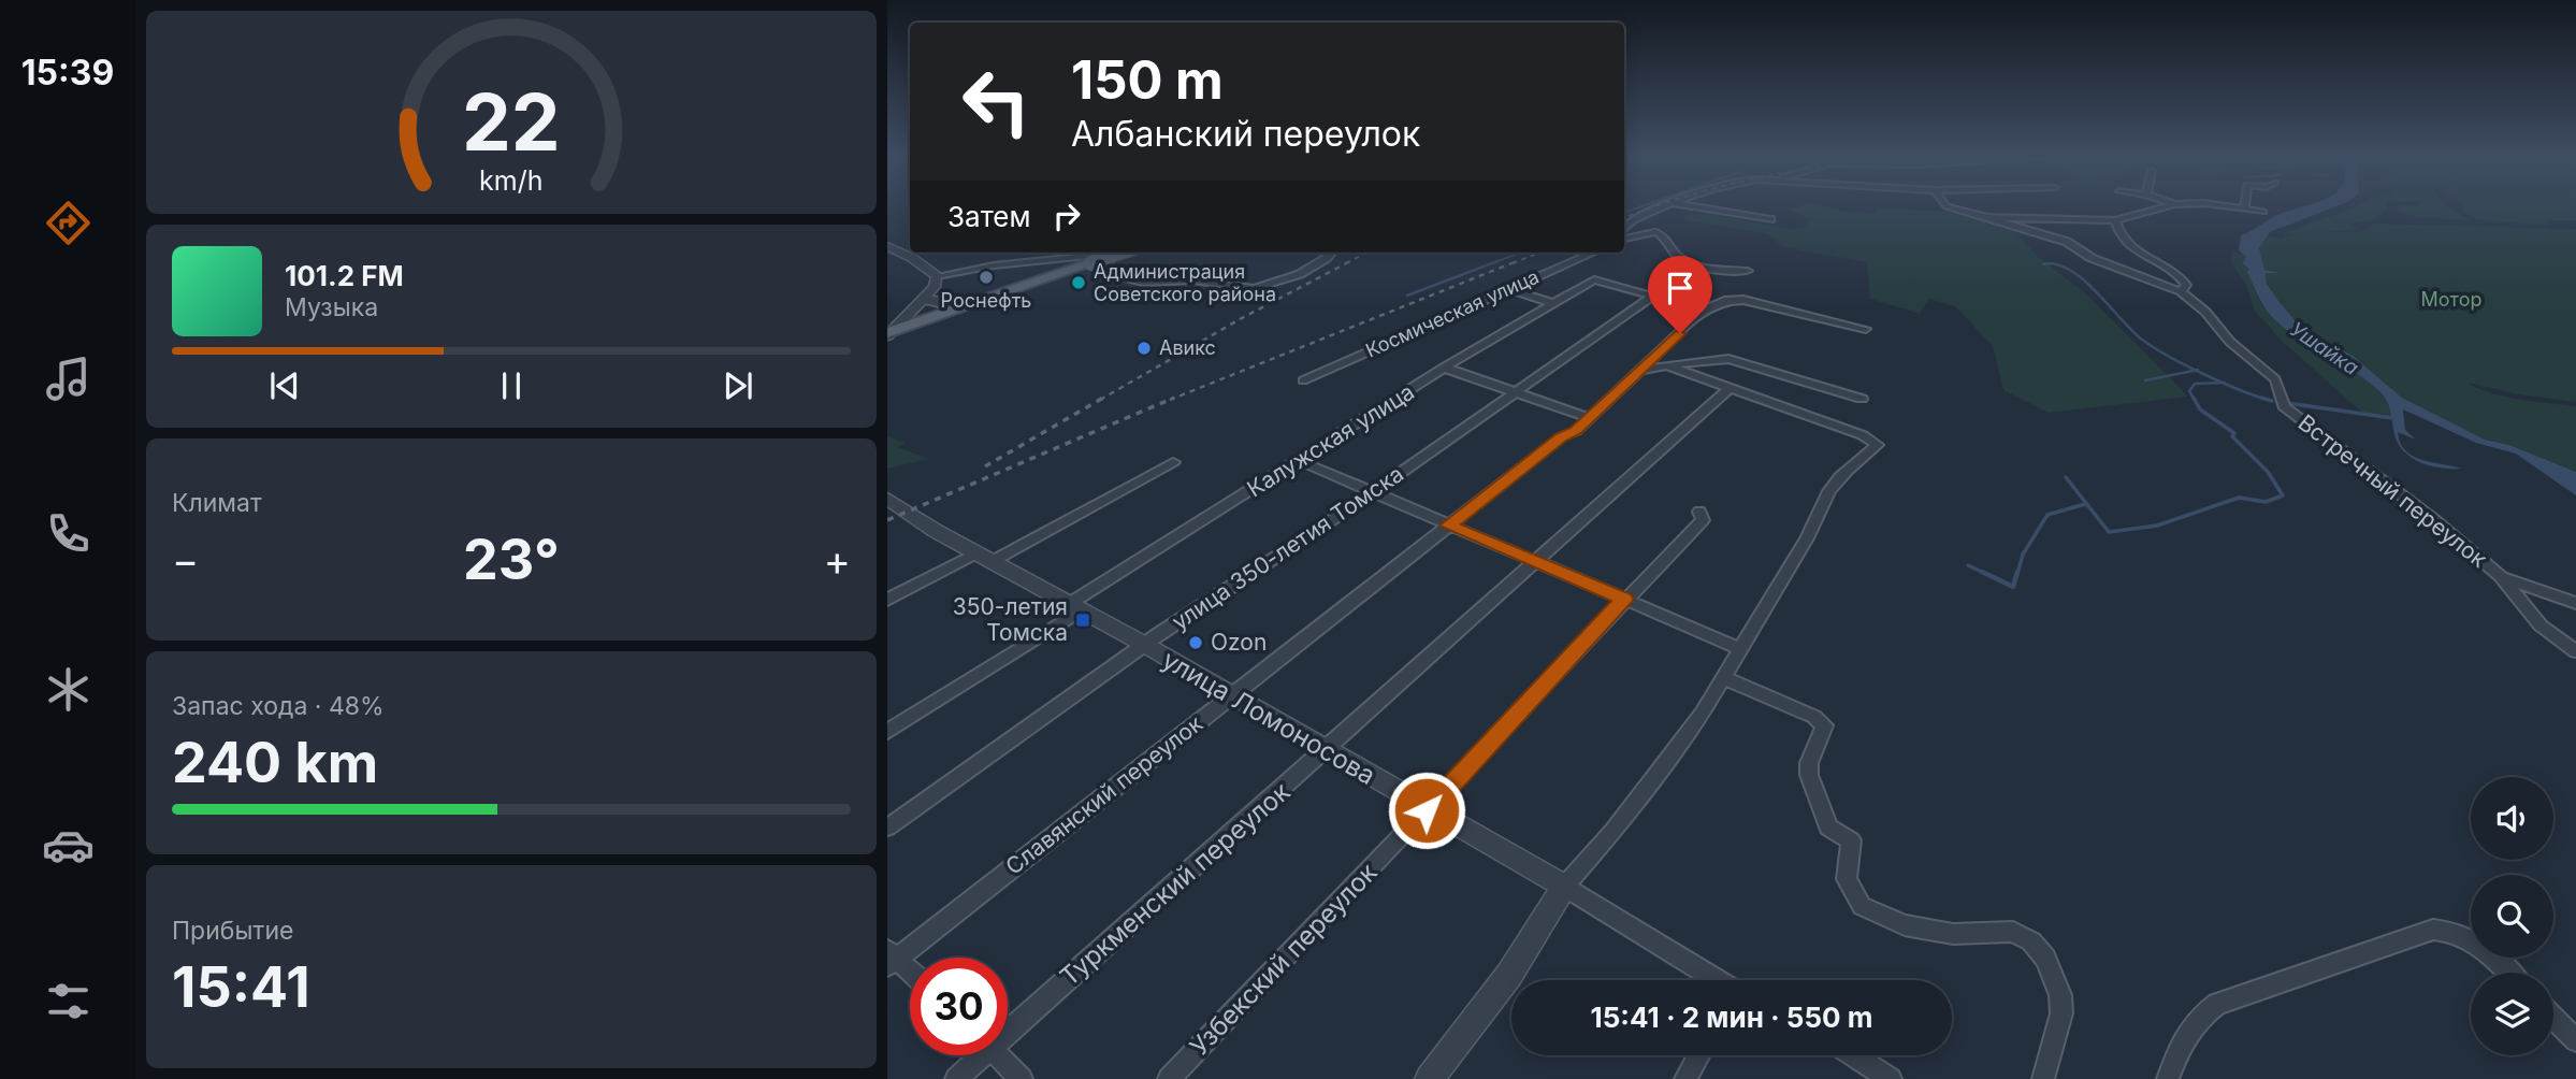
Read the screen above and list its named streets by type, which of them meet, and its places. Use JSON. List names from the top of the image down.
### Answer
{
  "streets": {
    "street": [
      "Космическая улица",
      "Калужская улица",
      "Встречный переулок",
      "улица 350-летия Томска",
      "улица Ломоносова",
      "Славянский переулок",
      "Туркменский переулок",
      "Узбекский переулок"
    ]
  },
  "crossings": [
    ["Калужская улица", "улица 350-летия Томска"],
    ["Калужская улица", "улица Ломоносова"],
    ["улица 350-летия Томска", "улица Ломоносова"],
    ["улица Ломоносова", "Славянский переулок"],
    ["улица Ломоносова", "Туркменский переулок"],
    ["улица Ломоносова", "Узбекский переулок"]
  ],
  "water": ["Ушайка"],
  "parks": ["Мотор"],
  "places": {
    "other": [
      "Роснефть",
      "Администрация Советского района",
      "Авикс",
      "Ozon"
    ],
    "transit": ["350-летия Томска"]
  },
  "page": {
    "tabs": "15:39",
    "turn": ["150 m", "Албанский переулок"],
    "then": "Затем",
    "song": ["101.2 FM", "Музыка"],
    "tile": [
      "Климат",
      ["Запас хода · 48%", "240 km"],
      ["Прибытие", "15:41"]
    ],
    "heat": ["−", "23°", "+"],
    "limit": "30",
    "trip": "15:41 · 2 мин · 550 m",
    "gauge": ["22", "km/h"]
  }
}
